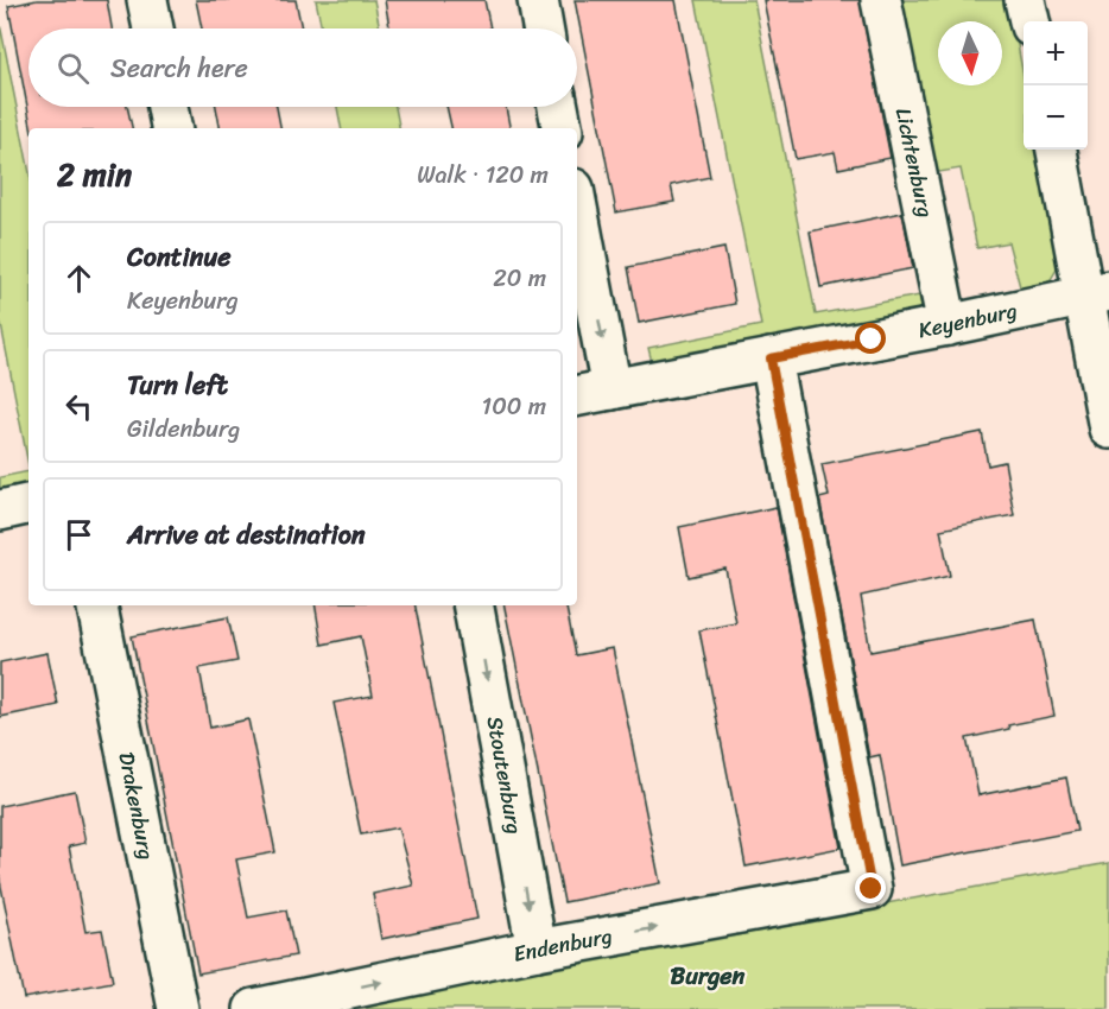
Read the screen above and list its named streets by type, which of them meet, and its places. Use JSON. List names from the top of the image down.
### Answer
{
  "streets": {
    "street": [
      "Lichtenburg",
      "Keyenburg",
      "Stoutenburg",
      "Drakenburg",
      "Endenburg"
    ]
  },
  "crossings": [
    ["Lichtenburg", "Keyenburg"],
    ["Keyenburg", "Endenburg"],
    ["Stoutenburg", "Endenburg"]
  ],
  "one_way": ["Stoutenburg"],
  "districts": ["Burgen"],
  "north": "bottom",
  "page": {
    "map_buttons": ["+", "−"],
    "search": "Search here",
    "heading": ["2 min", "Walk · 120 m"],
    "list": [
      ["Continue", "Keyenburg", "20 m"],
      ["Turn left", "Gildenburg", "100 m"],
      "Arrive at destination"
    ]
  }
}
